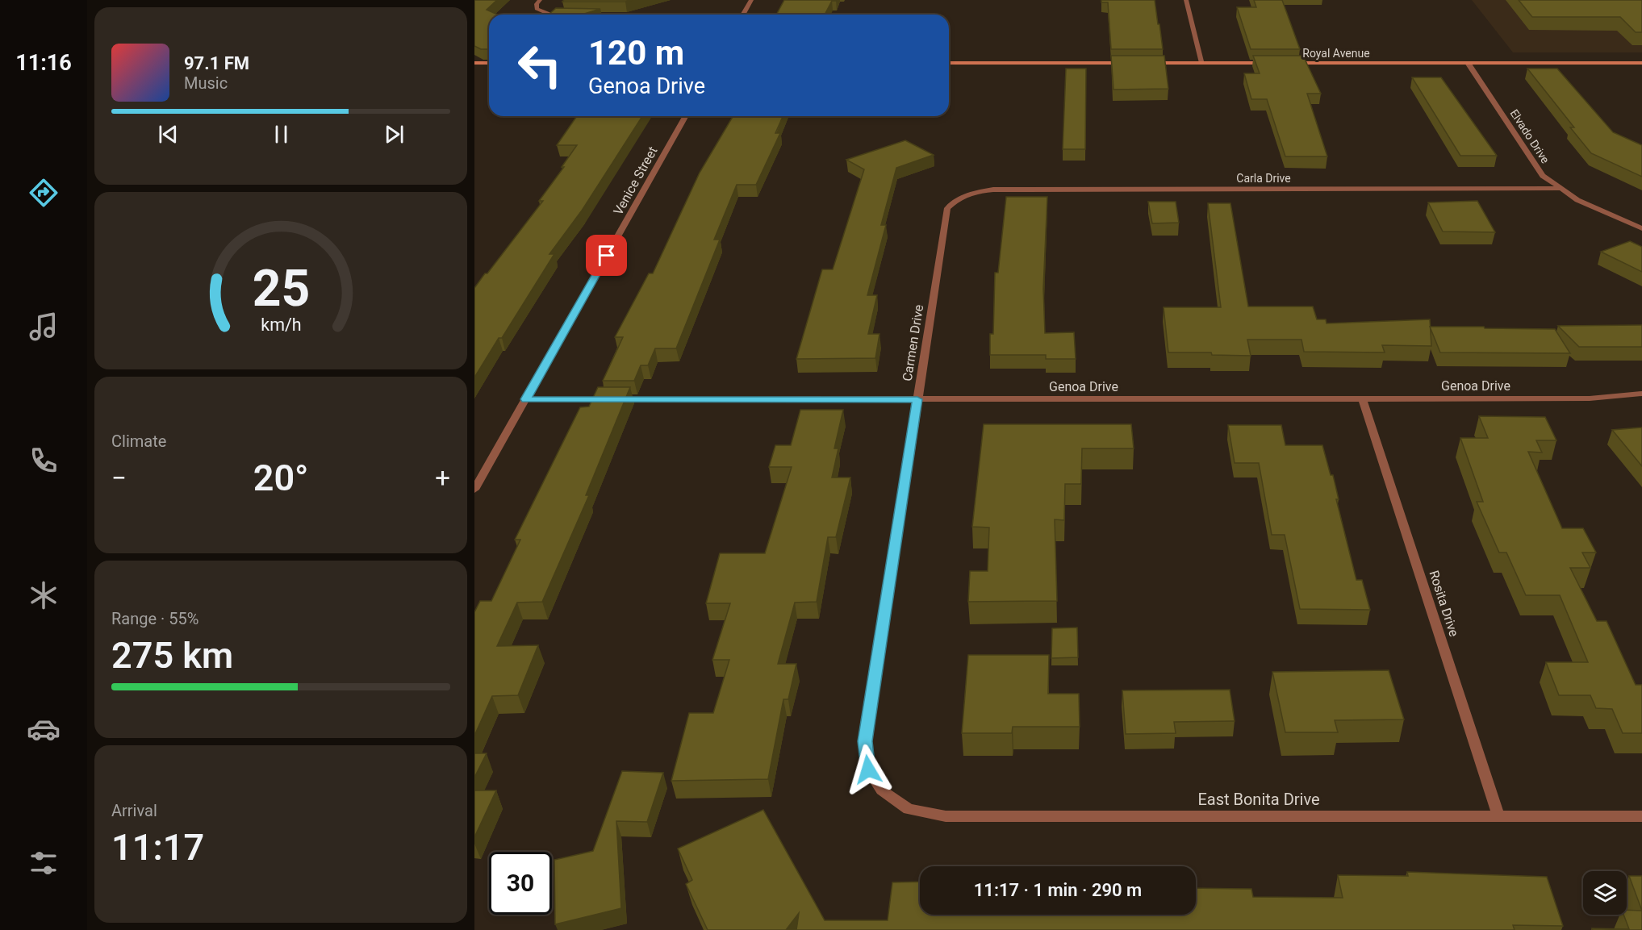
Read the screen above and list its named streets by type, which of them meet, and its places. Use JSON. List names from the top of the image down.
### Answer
{
  "streets": {
    "main road": ["Royal Avenue"],
    "street": [
      "Elvado Drive",
      "Carla Drive",
      "Venice Street",
      "Carmen Drive",
      "Genoa Drive",
      "Rosita Drive",
      "East Bonita Drive"
    ]
  },
  "crossings": [
    ["Royal Avenue", "Elvado Drive"],
    ["Elvado Drive", "Carla Drive"],
    ["Carla Drive", "Carmen Drive"],
    ["Venice Street", "Genoa Drive"],
    ["Carmen Drive", "Genoa Drive"],
    ["Carmen Drive", "East Bonita Drive"],
    ["Genoa Drive", "Rosita Drive"],
    ["Rosita Drive", "East Bonita Drive"]
  ],
  "page": {
    "tabs": "11:16",
    "turn": ["120 m", "Genoa Drive"],
    "song": ["97.1 FM", "Music"],
    "tile": [
      "Climate",
      ["Range · 55%", "275 km"],
      ["Arrival", "11:17"]
    ],
    "heat": ["−", "20°", "+"],
    "limit": "30",
    "trip": "11:17 · 1 min · 290 m",
    "gauge": ["25", "km/h"]
  }
}
